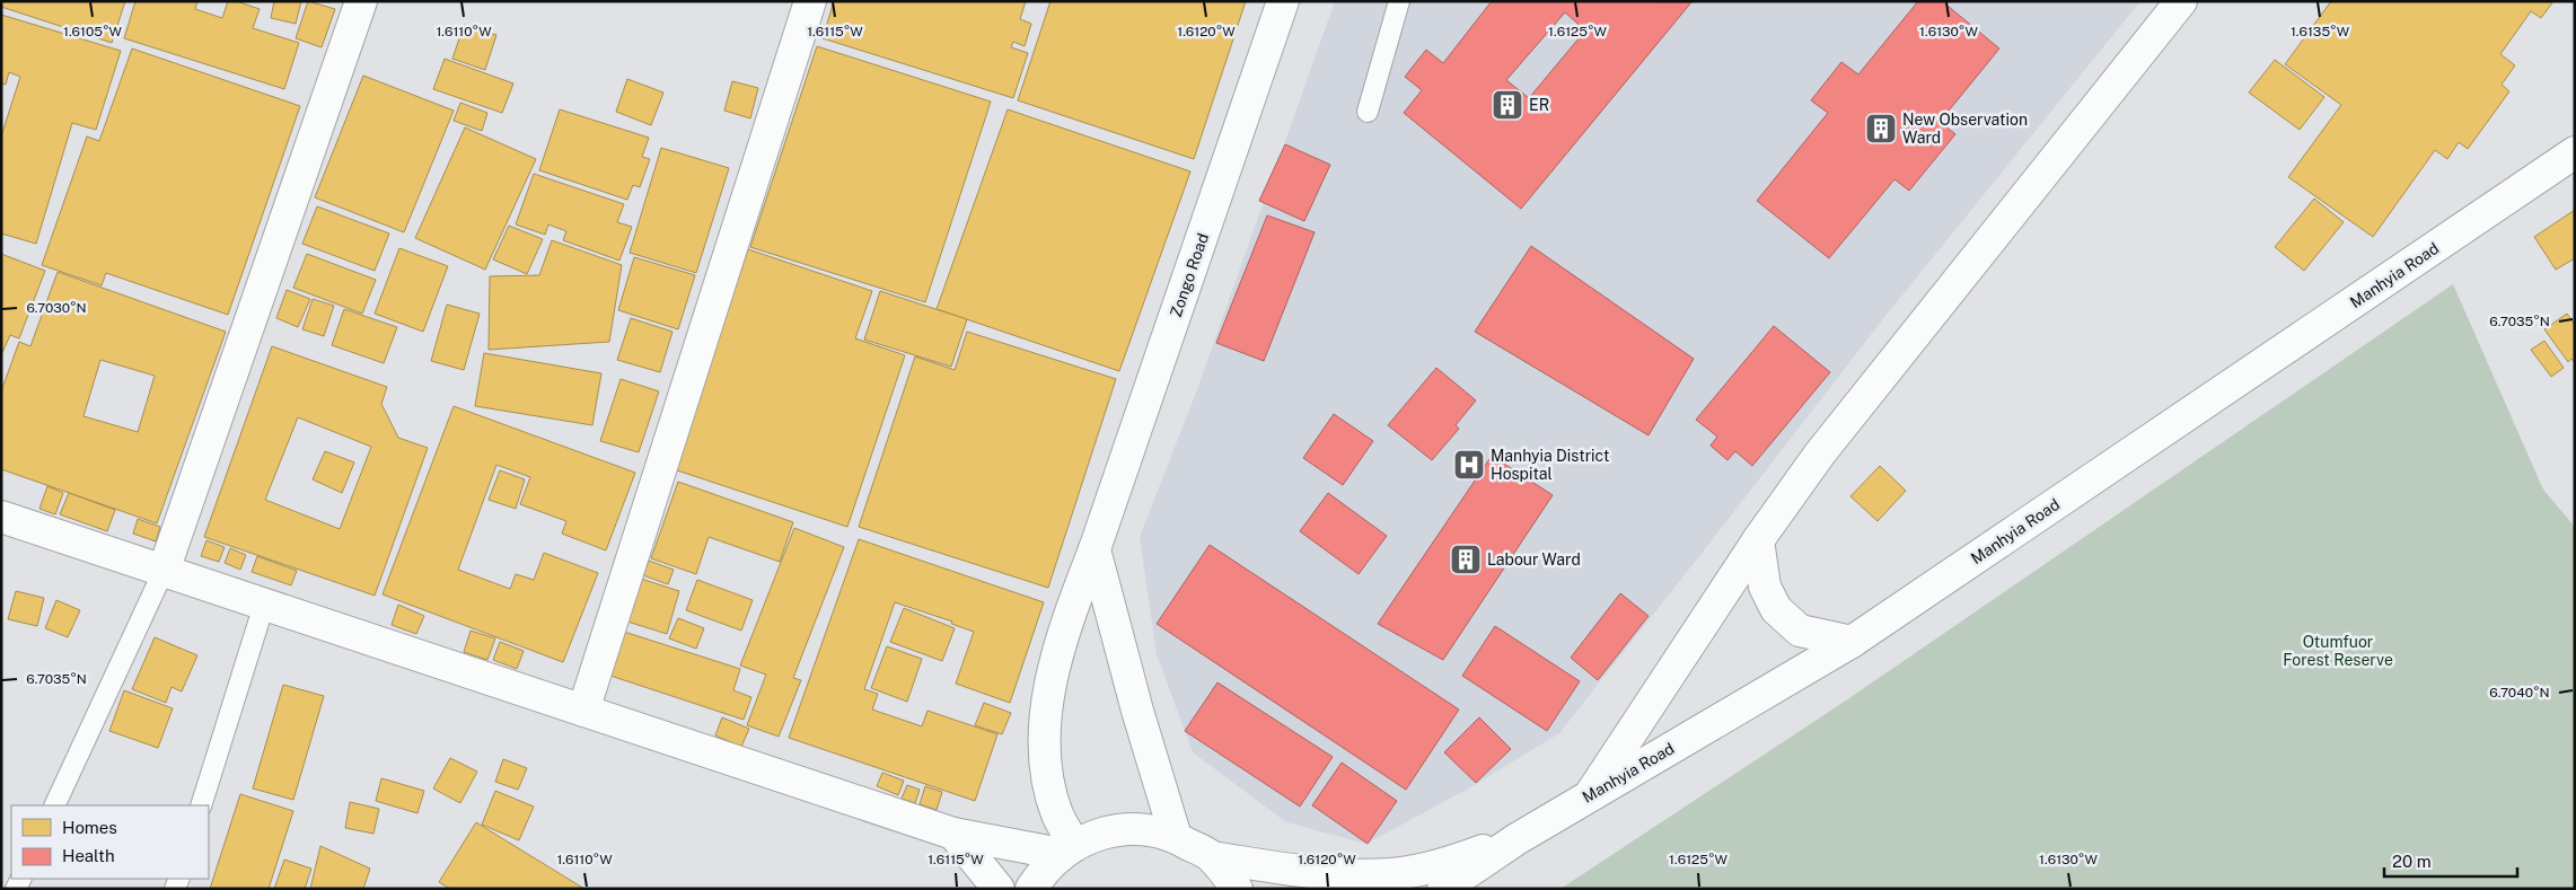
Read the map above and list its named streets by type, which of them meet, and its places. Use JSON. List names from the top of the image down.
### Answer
{
  "streets": {
    "street": ["Zongo Road", "Manhyia Road"]
  },
  "parks": ["Otumfuor Forest Reserve"],
  "places": {
    "building": ["ER", "New Observation Ward", "Labour Ward"],
    "hospital": ["Manhyia District Hospital"]
  },
  "legend": ["Homes", "Health"],
  "scale_bar": "20 m",
  "coordinates": [
    "1.6105°W",
    "1.6110°W",
    "1.6115°W",
    "1.6120°W",
    "1.6125°W",
    "1.6130°W",
    "1.6135°W",
    "6.7030°N",
    "6.7035°N",
    "6.7040°N"
  ]
}
